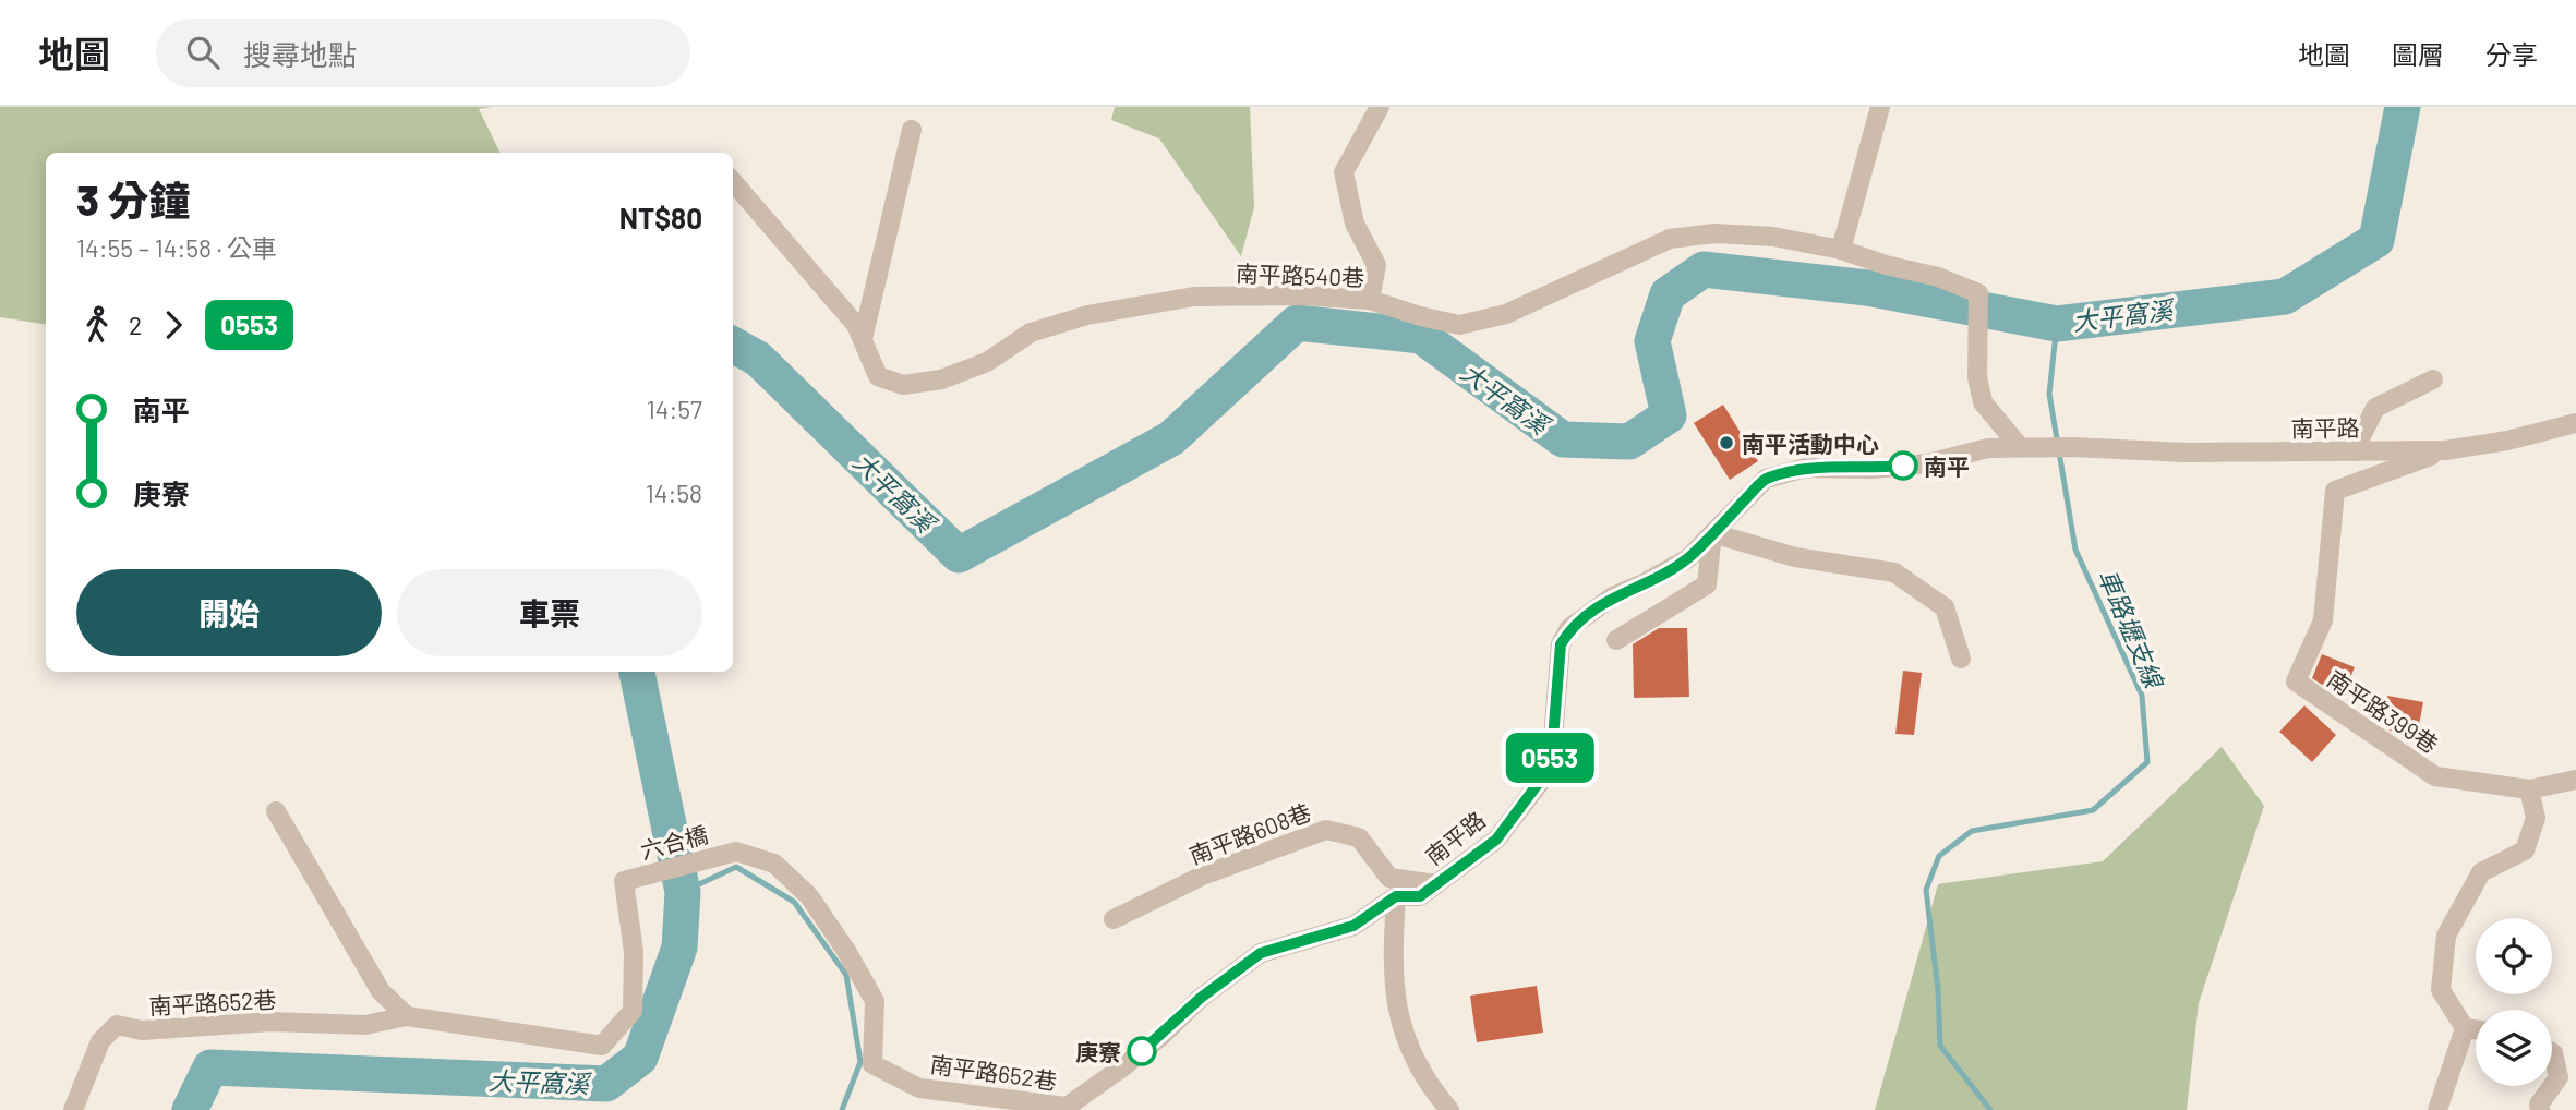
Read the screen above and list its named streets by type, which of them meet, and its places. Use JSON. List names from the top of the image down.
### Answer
{
  "streets": {
    "street": [
      "南平路540巷",
      "南平路",
      "南平路399巷",
      "南平路608巷",
      "六合橋",
      "南平路652巷"
    ]
  },
  "crossings": [
    ["南平路540巷", "南平路"],
    ["南平路", "南平路399巷"],
    ["南平路", "南平路608巷"],
    ["南平路", "南平路652巷"],
    ["六合橋", "南平路652巷"]
  ],
  "water": ["大平窩溪", "車路壢支線"],
  "places": ["南平活動中心", "南平", "庚寮"],
  "lines": ["bus line 0553"],
  "page": {
    "header": "地圖",
    "search": "搜尋地點",
    "nav": ["地圖", "圖層", "分享"],
    "on_map": "0553",
    "heading": ["3 分鐘", "14:55 – 14:58 · 公車", "NT$80"],
    "legs": ["2", "0553"],
    "list": [
      {
        "name": "南平",
        "value": "14:57"
      },
      {
        "name": "庚寮",
        "value": "14:58"
      }
    ],
    "buttons": ["開始", "車票"]
  }
}
